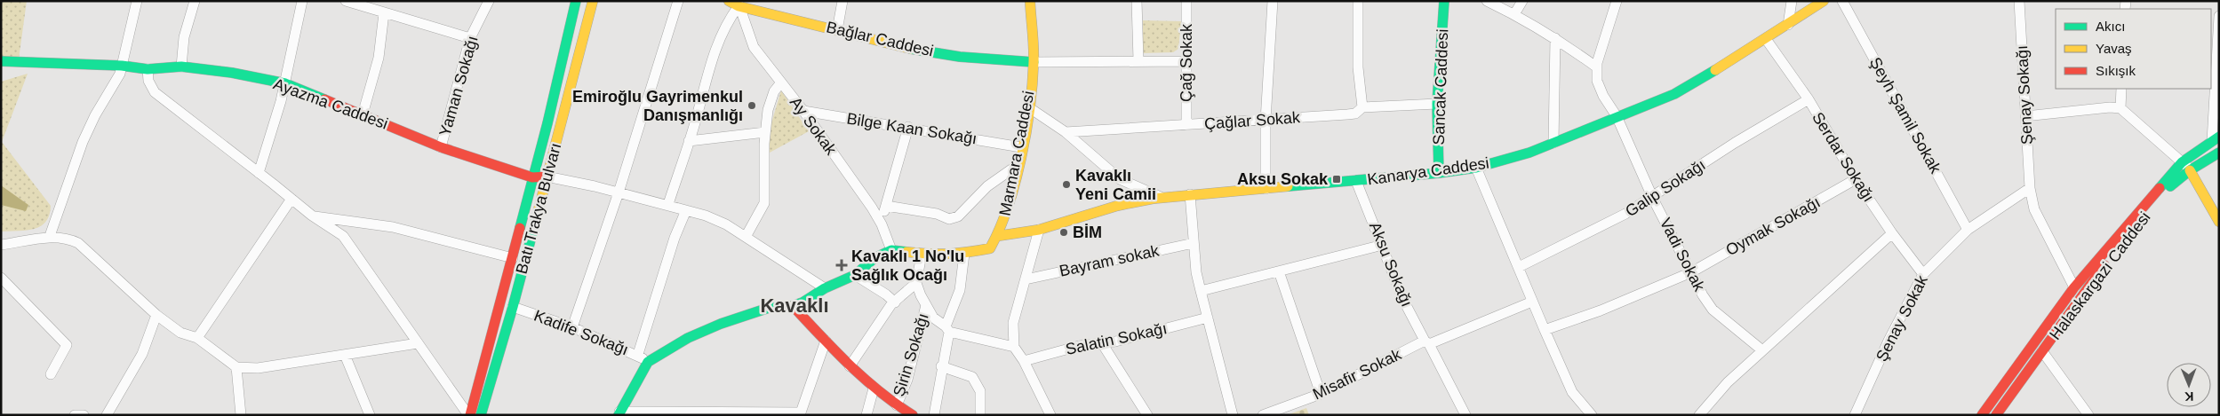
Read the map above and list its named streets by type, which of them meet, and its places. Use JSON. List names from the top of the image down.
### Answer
{
  "streets": {
    "main road": [
      "Bağlar Caddesi",
      "Sancak Caddesi",
      "Ayazma Caddesi",
      "Marmara Caddesi",
      "Kanarya Caddesi",
      "Batı Trakya Bulvarı",
      "Halaskargazi Caddesi"
    ],
    "street": [
      "Çağ Sokak",
      "Yaman Sokağı",
      "Şenay Sokağı",
      "Şeyh Şamil Sokak",
      "Çağlar Sokak",
      "Ay Sokak",
      "Bilge Kaan Sokağı",
      "Serdar Sokağı",
      "Galip Sokağı",
      "Oymak Sokağı",
      "Vadi Sokak",
      "Bayram sokak",
      "Aksu Sokağı",
      "Şenay Sokak",
      "Kadife Sokağı",
      "Salatin Sokağı",
      "Şirin Sokağı",
      "Misafir Sokak"
    ]
  },
  "crossings": [
    ["Bağlar Caddesi", "Ay Sokak"],
    ["Bağlar Caddesi", "Marmara Caddesi"],
    ["Çağ Sokak", "Çağlar Sokak"],
    ["Yaman Sokağı", "Ayazma Caddesi"],
    ["Sancak Caddesi", "Çağlar Sokak"],
    ["Sancak Caddesi", "Kanarya Caddesi"],
    ["Şenay Sokağı", "Şenay Sokak"],
    ["Ayazma Caddesi", "Batı Trakya Bulvarı"],
    ["Şeyh Şamil Sokak", "Şenay Sokak"],
    ["Ay Sokak", "Bilge Kaan Sokağı"],
    ["Ay Sokak", "Marmara Caddesi"],
    ["Bilge Kaan Sokağı", "Marmara Caddesi"],
    ["Marmara Caddesi", "Kanarya Caddesi"],
    ["Serdar Sokağı", "Kanarya Caddesi"],
    ["Serdar Sokağı", "Galip Sokağı"],
    ["Serdar Sokağı", "Oymak Sokağı"],
    ["Serdar Sokağı", "Şenay Sokak"],
    ["Kanarya Caddesi", "Vadi Sokak"],
    ["Kanarya Caddesi", "Aksu Sokağı"],
    ["Galip Sokağı", "Vadi Sokak"],
    ["Batı Trakya Bulvarı", "Kadife Sokağı"],
    ["Oymak Sokağı", "Vadi Sokak"],
    ["Aksu Sokağı", "Misafir Sokak"]
  ],
  "districts": ["Kavaklı"],
  "places": {
    "other": ["Emiroğlu Gayrimenkul Danışmanlığı", "Kavaklı Yeni Camii", "BİM"],
    "transit": ["Aksu Sokak"],
    "health": ["Kavaklı 1 No'lu Sağlık Ocağı"]
  },
  "legend": ["Akıcı", "Yavaş", "Sıkışık"],
  "north": "bottom"
}
